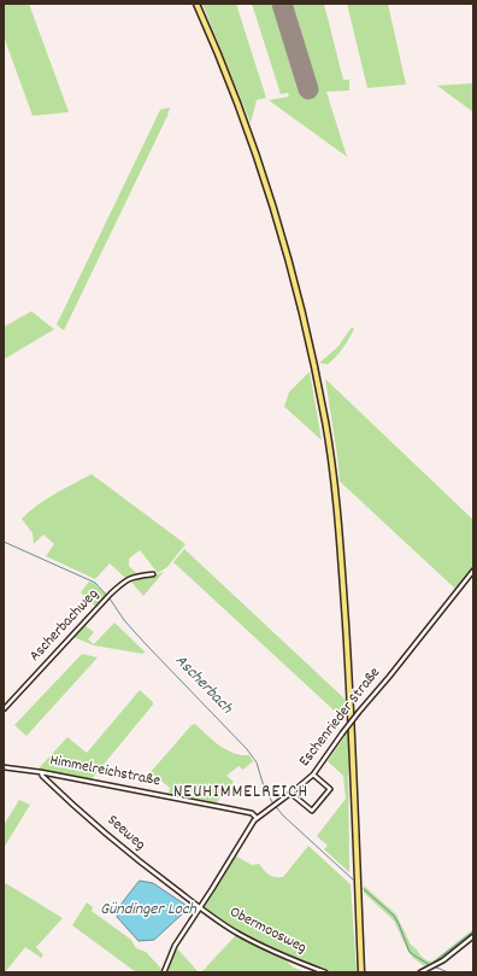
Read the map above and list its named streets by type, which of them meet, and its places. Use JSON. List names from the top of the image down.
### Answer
{
  "streets": {
    "street": [
      "Ascherbachweg",
      "Eschenrieder Straße",
      "Himmelreichstraße",
      "Seeweg",
      "Obermoosweg"
    ]
  },
  "crossings": [
    ["Eschenrieder Straße", "Himmelreichstraße"],
    ["Eschenrieder Straße", "Seeweg"],
    ["Eschenrieder Straße", "Obermoosweg"],
    ["Himmelreichstraße", "Seeweg"],
    ["Seeweg", "Obermoosweg"]
  ],
  "districts": ["NEUHIMMELREICH"],
  "water": ["Ascherbach", "Gündinger Loch"]
}
